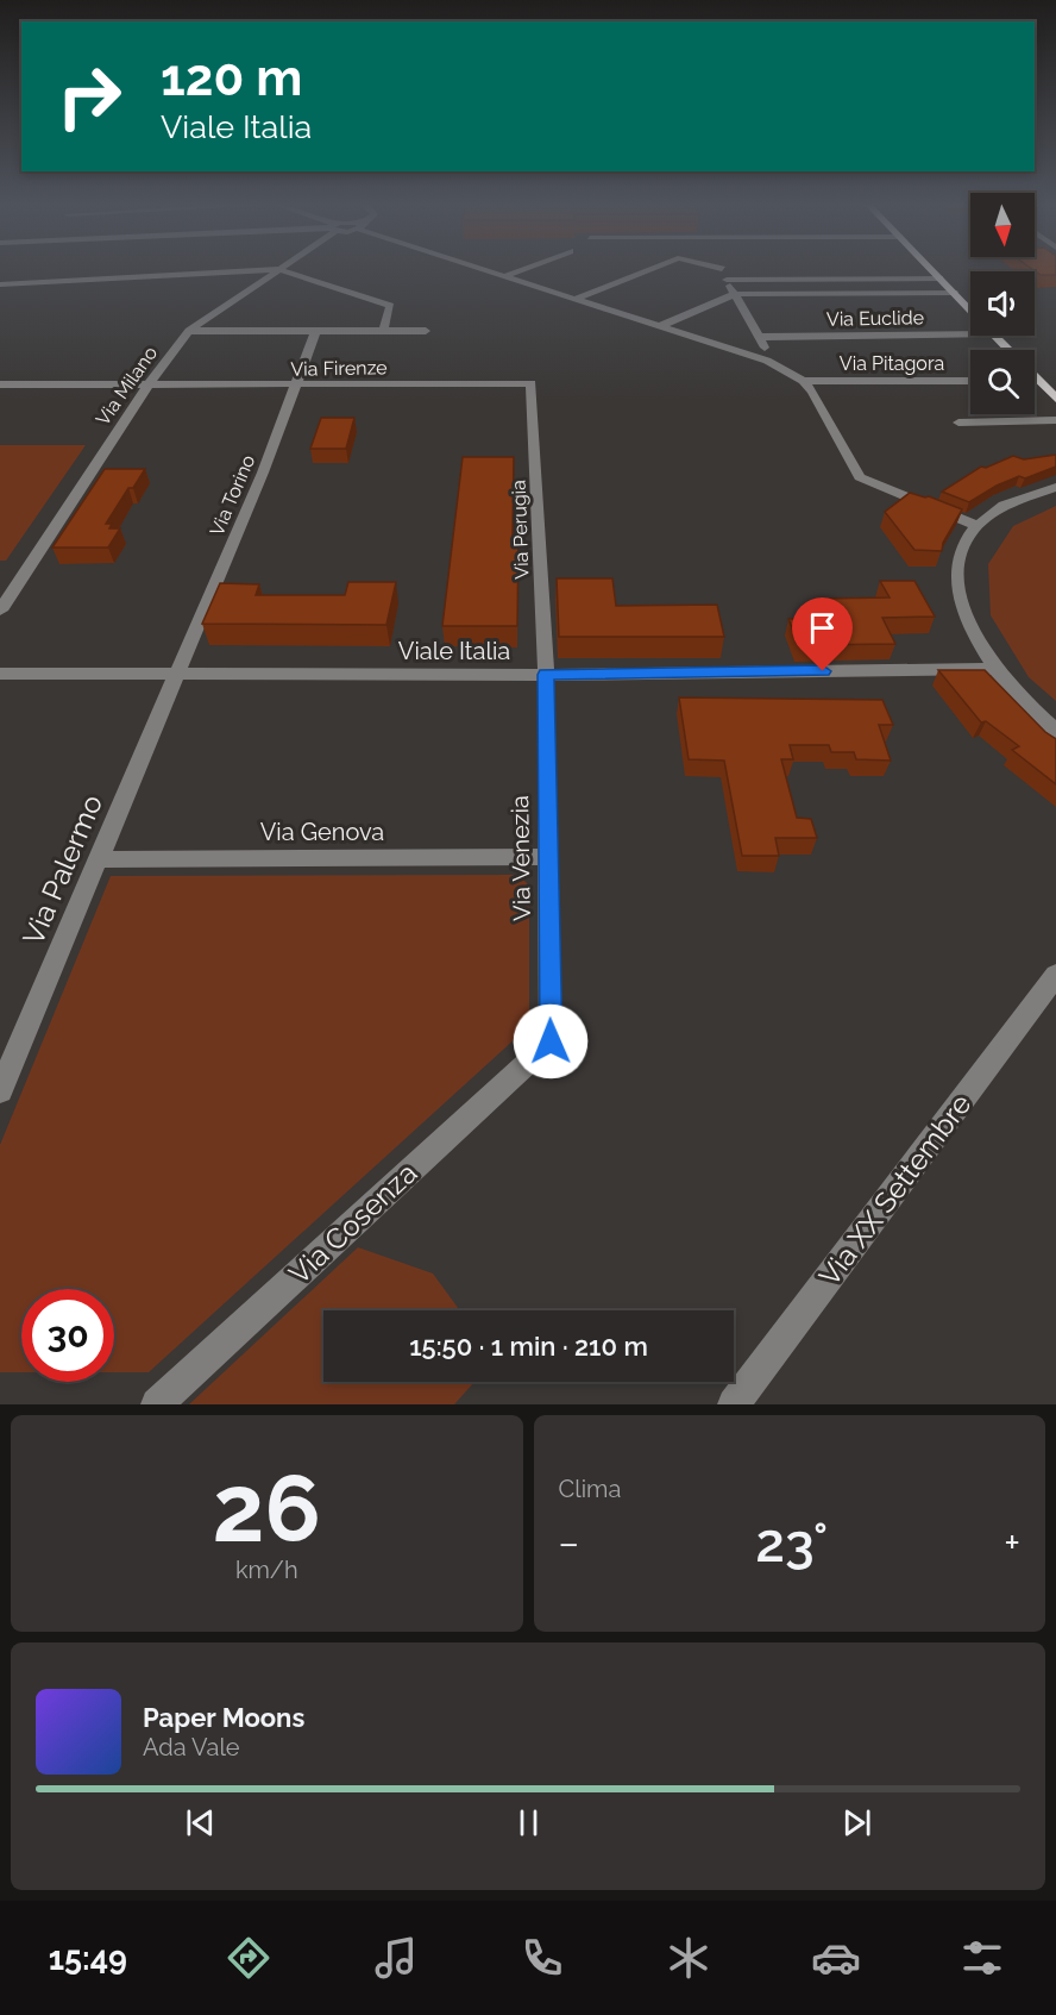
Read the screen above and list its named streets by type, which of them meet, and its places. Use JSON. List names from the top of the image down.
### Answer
{
  "streets": {
    "street": [
      "Via Euclide",
      "Via Pitagora",
      "Via Firenze",
      "Via Milano",
      "Via Torino",
      "Via Perugia",
      "Viale Italia",
      "Via Genova",
      "Via Venezia",
      "Via Palermo",
      "Via XX Settembre",
      "Via Cosenza"
    ]
  },
  "crossings": [
    ["Via Firenze", "Via Milano"],
    ["Via Firenze", "Via Torino"],
    ["Via Firenze", "Via Perugia"],
    ["Via Torino", "Viale Italia"],
    ["Via Torino", "Via Palermo"],
    ["Via Perugia", "Viale Italia"],
    ["Via Perugia", "Via Venezia"],
    ["Viale Italia", "Via Venezia"],
    ["Viale Italia", "Via Palermo"],
    ["Via Genova", "Via Venezia"],
    ["Via Genova", "Via Palermo"],
    ["Via Venezia", "Via Cosenza"]
  ],
  "north": "bottom",
  "page": {
    "turn": ["120 m", "Viale Italia"],
    "limit": "30",
    "trip": "15:50 · 1 min · 210 m",
    "tile": [
      ["26", "km/h"],
      "Clima"
    ],
    "heat": ["−", "23°", "+"],
    "song": ["Paper Moons", "Ada Vale"],
    "tabs": "15:49"
  }
}
